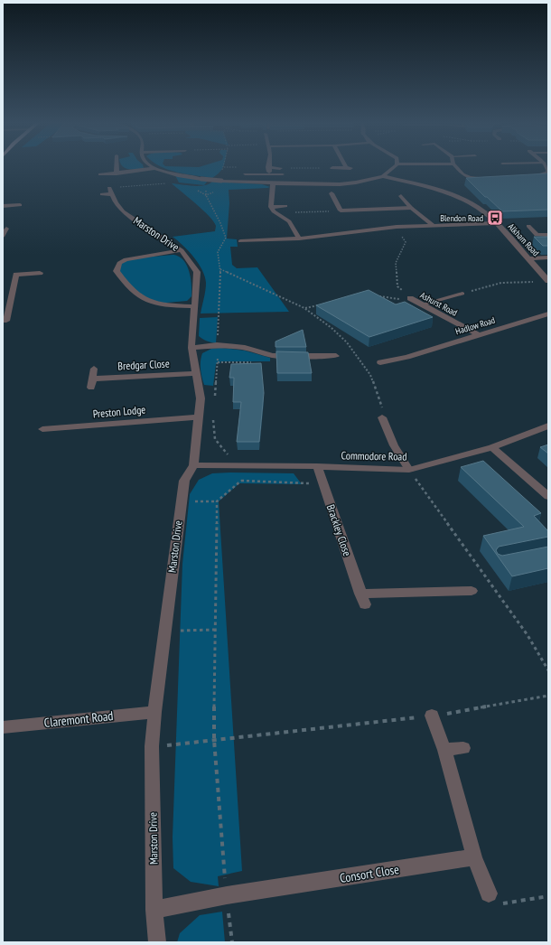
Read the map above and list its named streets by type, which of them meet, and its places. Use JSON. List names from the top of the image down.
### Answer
{
  "streets": {
    "street": [
      "Marston Drive",
      "Alkham Road",
      "Ashurst Road",
      "Hadlow Road",
      "Bredgar Close",
      "Preston Lodge",
      "Commodore Road",
      "Brackley Close",
      "Claremont Road",
      "Consort Close"
    ]
  },
  "crossings": [
    ["Marston Drive", "Bredgar Close"],
    ["Marston Drive", "Preston Lodge"],
    ["Marston Drive", "Commodore Road"],
    ["Marston Drive", "Claremont Road"],
    ["Marston Drive", "Consort Close"],
    ["Ashurst Road", "Hadlow Road"],
    ["Commodore Road", "Brackley Close"]
  ],
  "places": {
    "bus stop": ["Blendon Road"]
  }
}
